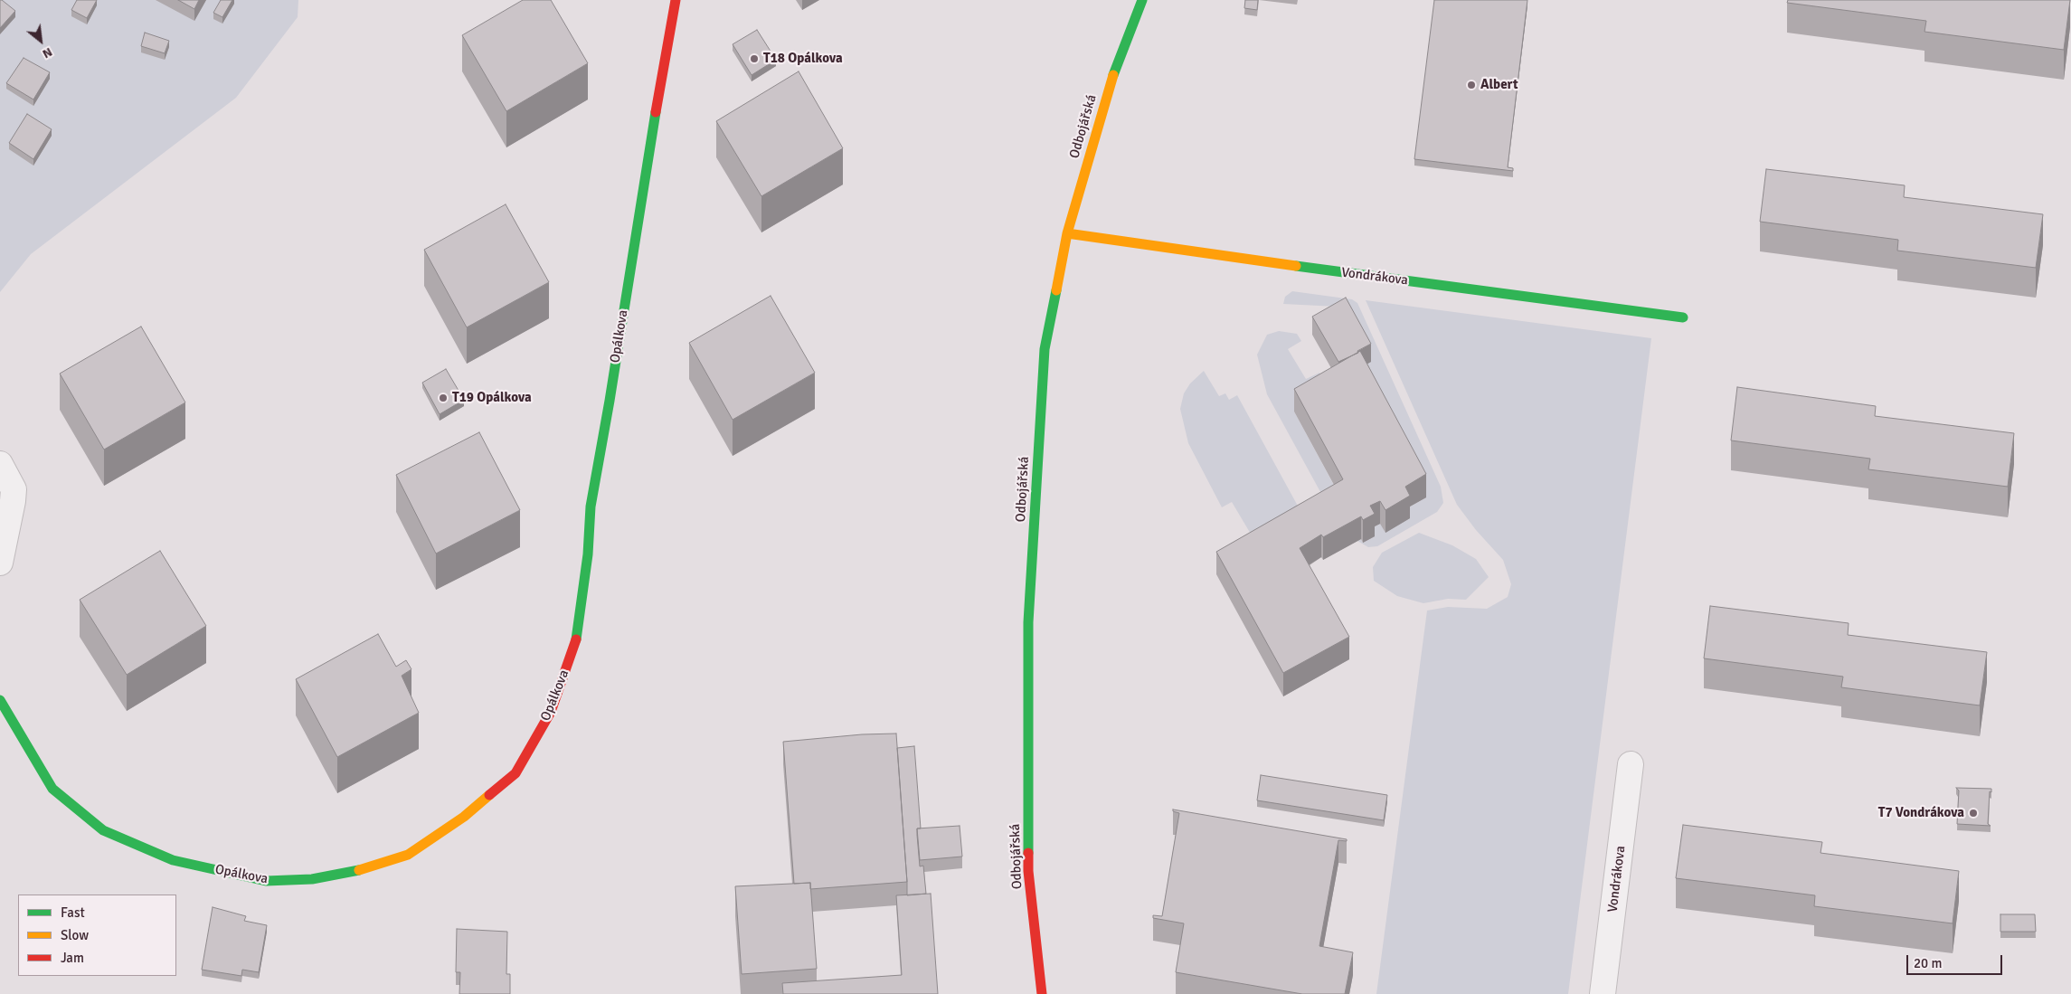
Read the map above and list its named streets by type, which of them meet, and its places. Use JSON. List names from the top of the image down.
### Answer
{
  "streets": {
    "street": ["Odbojářská", "Vondrákova", "Opálkova"]
  },
  "crossings": [
    ["Odbojářská", "Vondrákova"]
  ],
  "places": [
    "T18 Opálkova",
    "Albert",
    "T19 Opálkova",
    "T7 Vondrákova"
  ],
  "legend": ["Fast", "Slow", "Jam"],
  "scale_bar": "20 m",
  "north": "bottom right"
}
